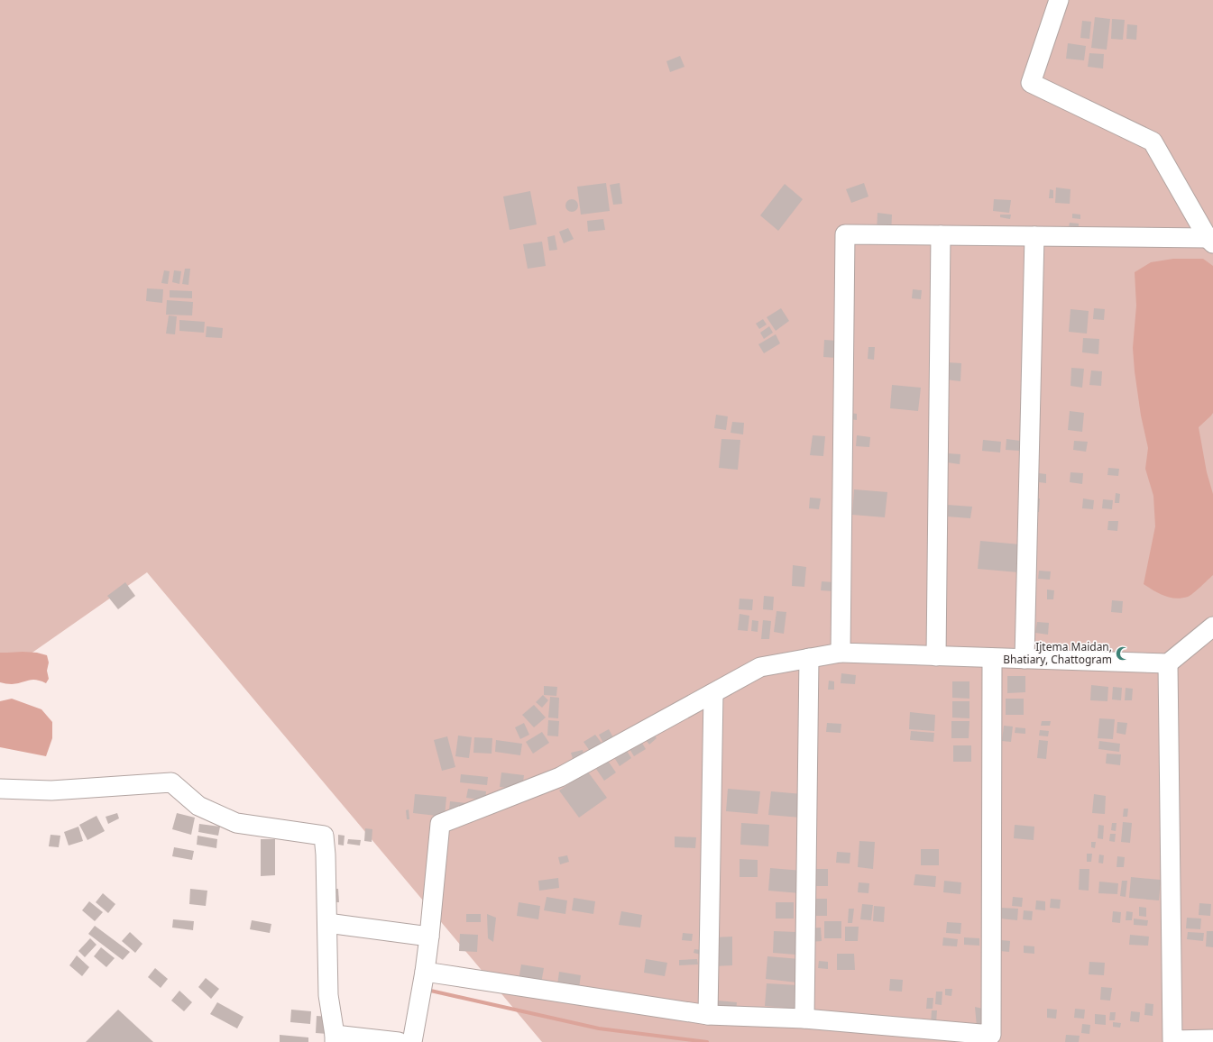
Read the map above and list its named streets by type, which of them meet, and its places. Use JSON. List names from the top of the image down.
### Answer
{
  "places": {
    "mosque": ["Ijtema Maidan, Bhatiary, Chattogram"]
  }
}
